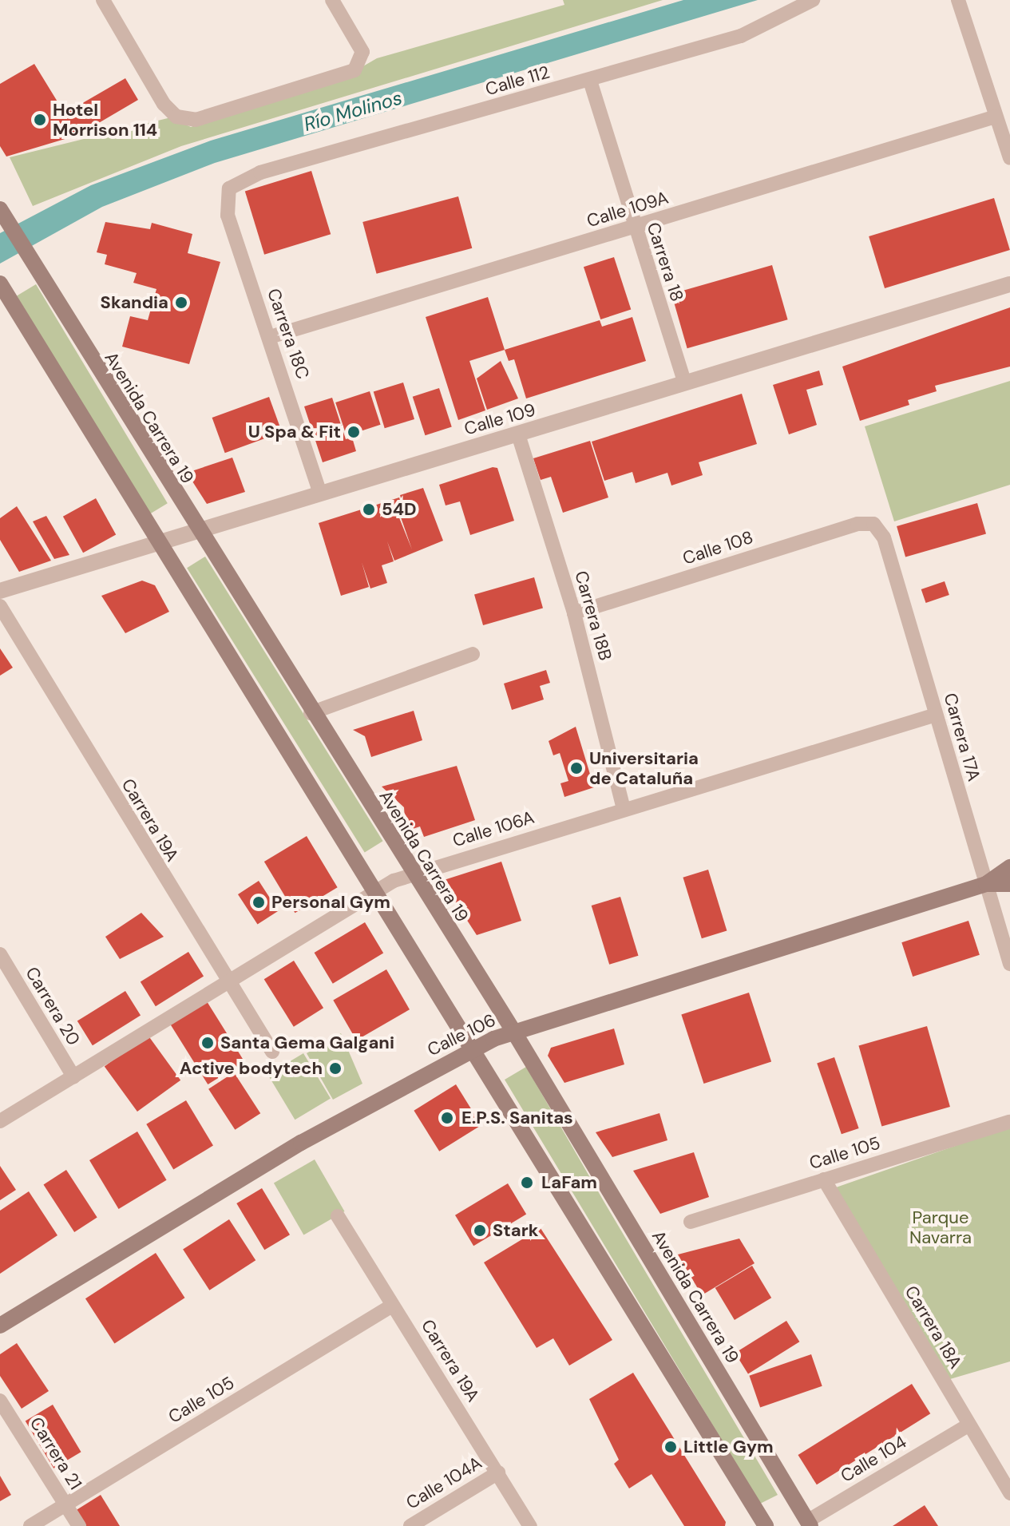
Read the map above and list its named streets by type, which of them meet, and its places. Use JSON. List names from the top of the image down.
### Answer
{
  "streets": {
    "main road": ["Avenida Carrera 19", "Calle 106"],
    "street": [
      "Calle 112",
      "Calle 109A",
      "Carrera 18",
      "Carrera 18C",
      "Calle 109",
      "Calle 108",
      "Carrera 18B",
      "Carrera 17A",
      "Carrera 19A",
      "Calle 106A",
      "Carrera 20",
      "Calle 105",
      "Carrera 18A",
      "Carrera 21",
      "Calle 104",
      "Calle 104A"
    ]
  },
  "crossings": [
    ["Calle 112", "Carrera 18"],
    ["Calle 112", "Carrera 18C"],
    ["Calle 109A", "Carrera 18"],
    ["Calle 109A", "Carrera 18C"],
    ["Carrera 18", "Calle 109"],
    ["Carrera 18C", "Calle 109"],
    ["Avenida Carrera 19", "Calle 109"],
    ["Avenida Carrera 19", "Calle 106A"],
    ["Avenida Carrera 19", "Calle 106"],
    ["Avenida Carrera 19", "Calle 104"],
    ["Calle 109", "Carrera 18B"],
    ["Calle 108", "Carrera 18B"],
    ["Calle 108", "Carrera 17A"],
    ["Carrera 18B", "Calle 106A"],
    ["Carrera 17A", "Calle 106A"],
    ["Carrera 17A", "Calle 106"],
    ["Carrera 19A", "Calle 106A"],
    ["Carrera 19A", "Calle 105"],
    ["Carrera 19A", "Calle 104A"],
    ["Calle 106A", "Carrera 20"],
    ["Calle 105", "Carrera 18A"],
    ["Calle 105", "Carrera 21"],
    ["Carrera 18A", "Calle 104"]
  ],
  "water": ["Río Molinos"],
  "parks": ["Parque Navarra"],
  "places": [
    "Hotel Morrison 114",
    "Skandia",
    "U Spa & Fit",
    "54D",
    "Universitaria de Cataluña",
    "Personal Gym",
    "Santa Gema Galgani",
    "Active bodytech",
    "E.P.S. Sanitas",
    "LaFam",
    "Stark",
    "Little Gym"
  ]
}
